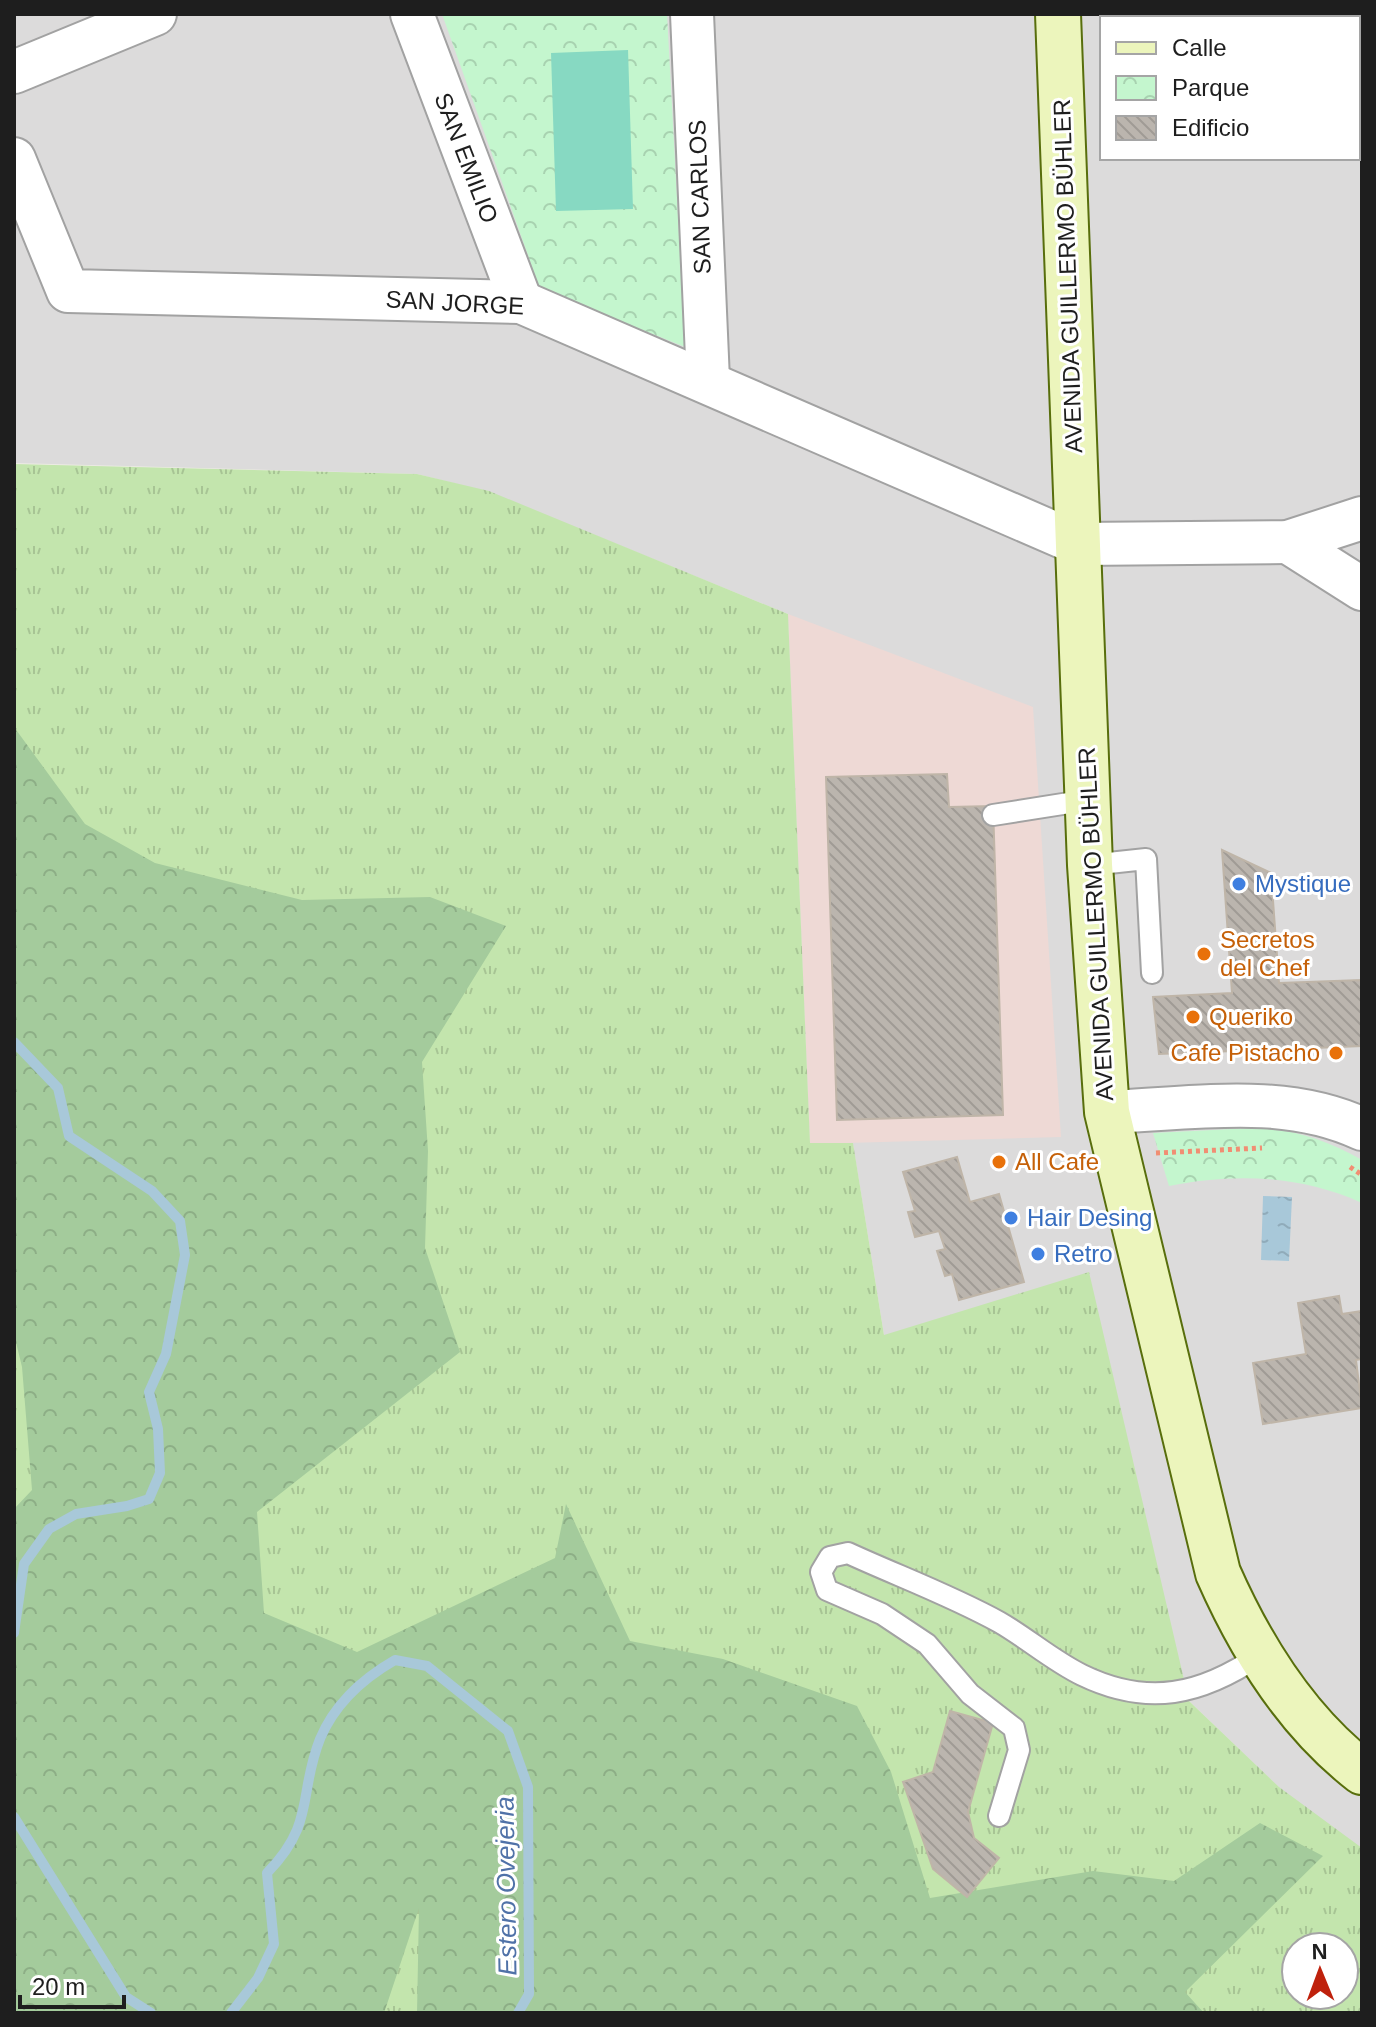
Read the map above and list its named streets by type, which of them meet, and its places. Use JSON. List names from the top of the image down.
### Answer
{
  "streets": {
    "main road": ["AVENIDA GUILLERMO BÜHLER"],
    "street": ["SAN EMILIO", "SAN CARLOS", "SAN JORGE"]
  },
  "crossings": [
    ["SAN EMILIO", "SAN JORGE"],
    ["SAN CARLOS", "SAN JORGE"],
    ["AVENIDA GUILLERMO BÜHLER", "SAN JORGE"]
  ],
  "water": ["Estero Ovejeria"],
  "places": [
    "Mystique",
    "Secretos del Chef",
    "Queriko",
    "Cafe Pistacho",
    "All Cafe",
    "Hair Desing",
    "Retro"
  ],
  "legend": ["Calle", "Parque", "Edificio"],
  "scale_bar": "20 m",
  "north": "top"
}
